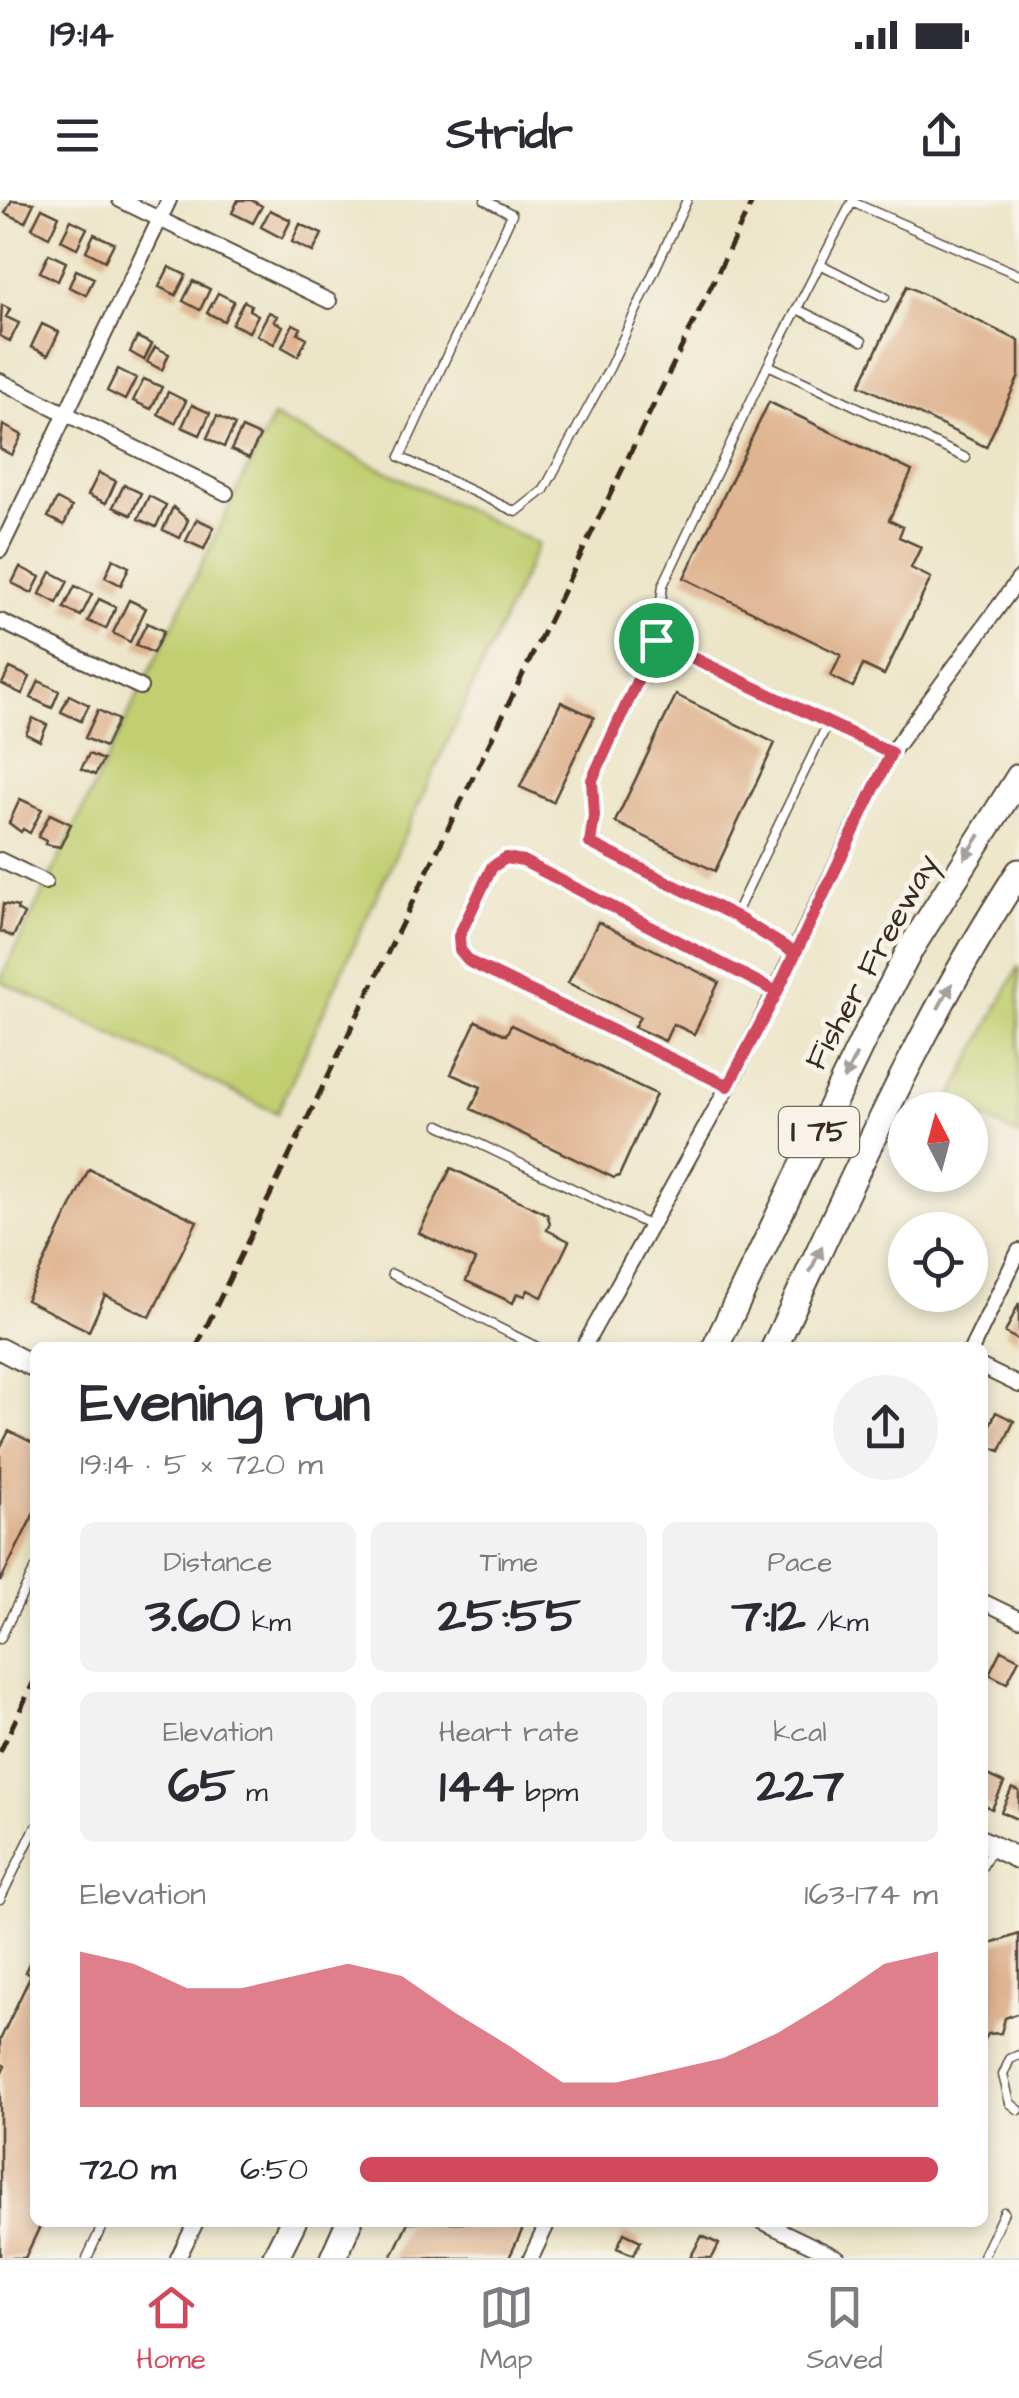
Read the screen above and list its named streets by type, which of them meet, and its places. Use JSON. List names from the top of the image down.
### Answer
{
  "streets": {
    "highway": ["Fisher Freeway", "I 75"]
  },
  "north": "top",
  "page": {
    "status": "19:14",
    "header": "Stridr",
    "heading": ["Evening run", "19:14 · 5 × 720 m"],
    "stats": [
      ["Distance", "3.60 km"],
      ["Time", "25:55"],
      ["Pace", "7:12 /km"],
      ["Elevation", "65 m"],
      ["Heart rate", "144 bpm"],
      ["kcal", "227"]
    ],
    "chart": ["Elevation", "163–174 m"],
    "list": [
      {
        "name": "720 m",
        "note": "6:50"
      }
    ],
    "tabs": ["Home", "Map", "Saved"]
  }
}
